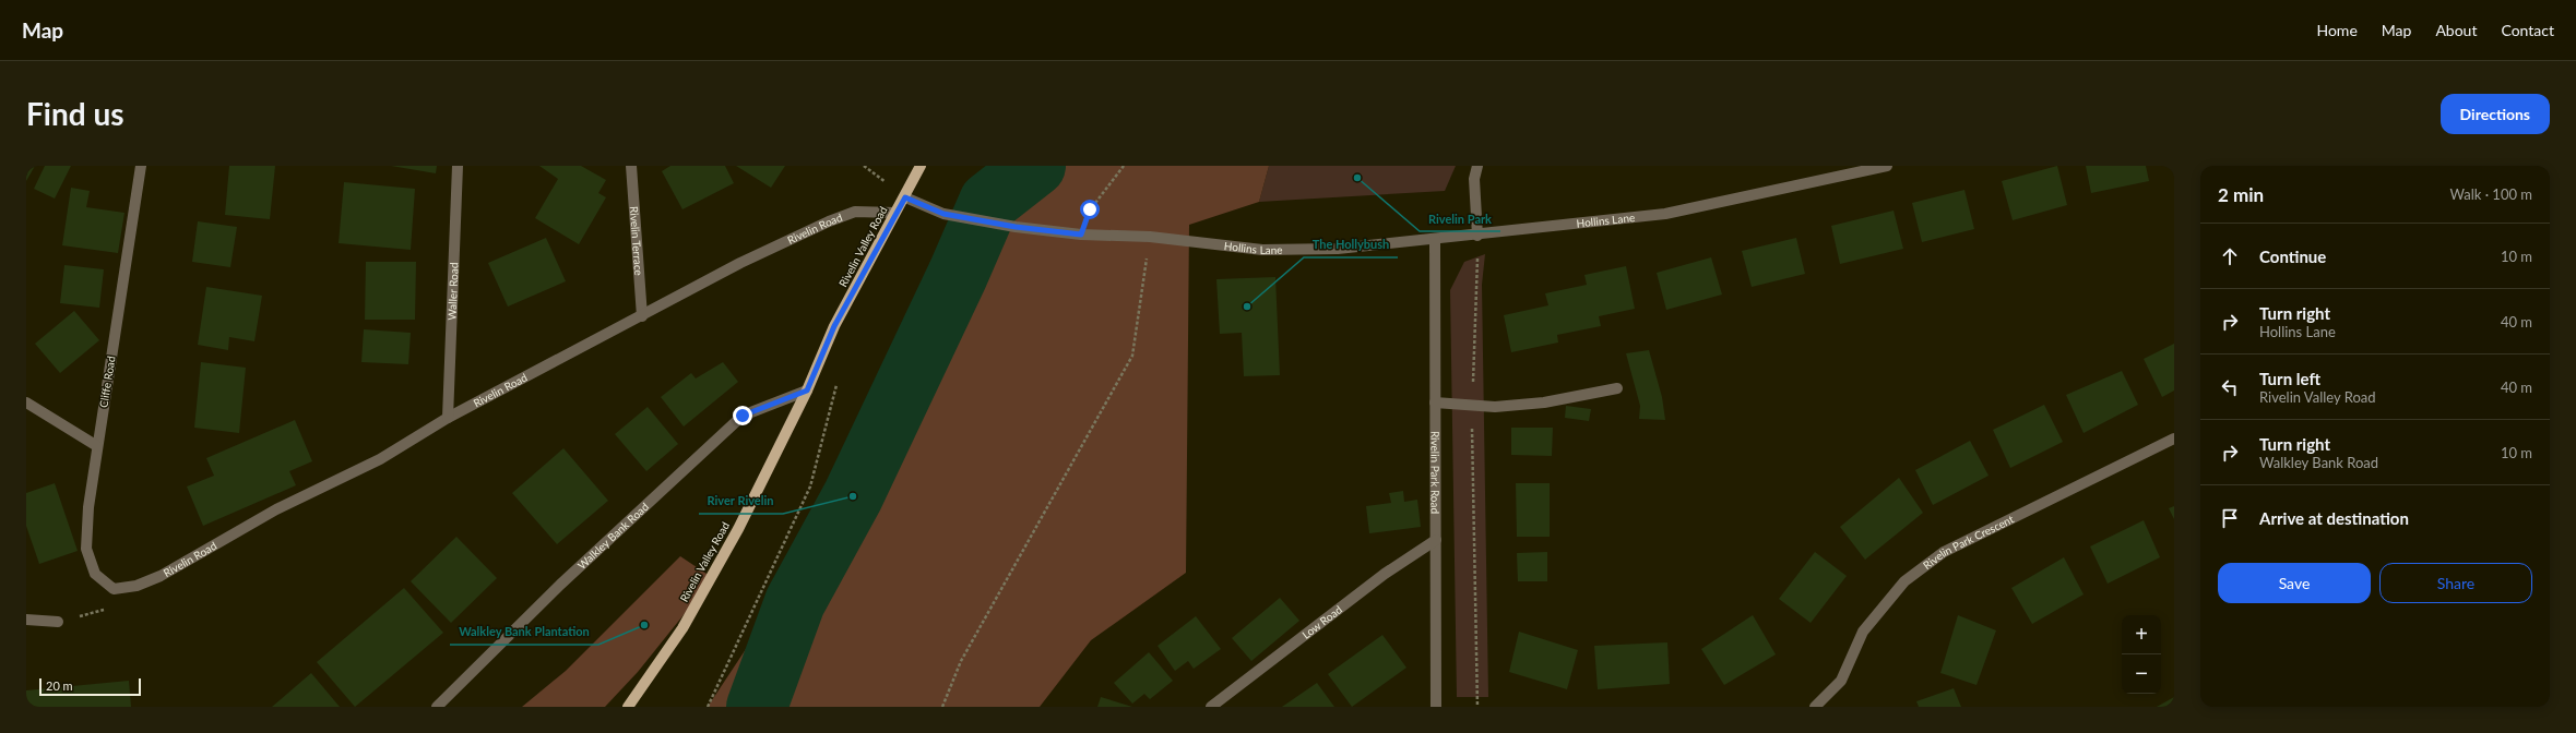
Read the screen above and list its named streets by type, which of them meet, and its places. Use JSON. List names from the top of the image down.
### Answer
{
  "streets": {
    "main road": ["Rivelin Valley Road"],
    "street": [
      "Hollins Lane",
      "Rivelin Road",
      "Rivelin Terrace",
      "Waller Road",
      "Cliffe Road",
      "Rivelin Park Road",
      "Walkley Bank Road",
      "Rivelin Park Crescent",
      "Low Road"
    ]
  },
  "crossings": [
    ["Hollins Lane", "Rivelin Valley Road"],
    ["Hollins Lane", "Rivelin Park Road"],
    ["Rivelin Road", "Rivelin Terrace"],
    ["Rivelin Road", "Rivelin Valley Road"],
    ["Rivelin Road", "Waller Road"],
    ["Rivelin Road", "Cliffe Road"],
    ["Rivelin Valley Road", "Walkley Bank Road"],
    ["Rivelin Park Road", "Low Road"]
  ],
  "places": [
    "Rivelin Park",
    "The Hollybush",
    "River Rivelin",
    "Walkley Bank Plantation"
  ],
  "scale_bar": "20 m",
  "page": {
    "header": "Map",
    "nav": [
      "Home",
      "Map",
      "About",
      "Contact"
    ],
    "buttons": [
      "Directions",
      ["Save", "Share"]
    ],
    "title": "Find us",
    "heading": ["2 min", "Walk · 100 m"],
    "list": [
      ["Continue", "10 m"],
      ["Turn right", "Hollins Lane", "40 m"],
      ["Turn left", "Rivelin Valley Road", "40 m"],
      ["Turn right", "Walkley Bank Road", "10 m"],
      "Arrive at destination"
    ],
    "map_buttons": ["+", "−"],
    "scale": "20 m"
  }
}
